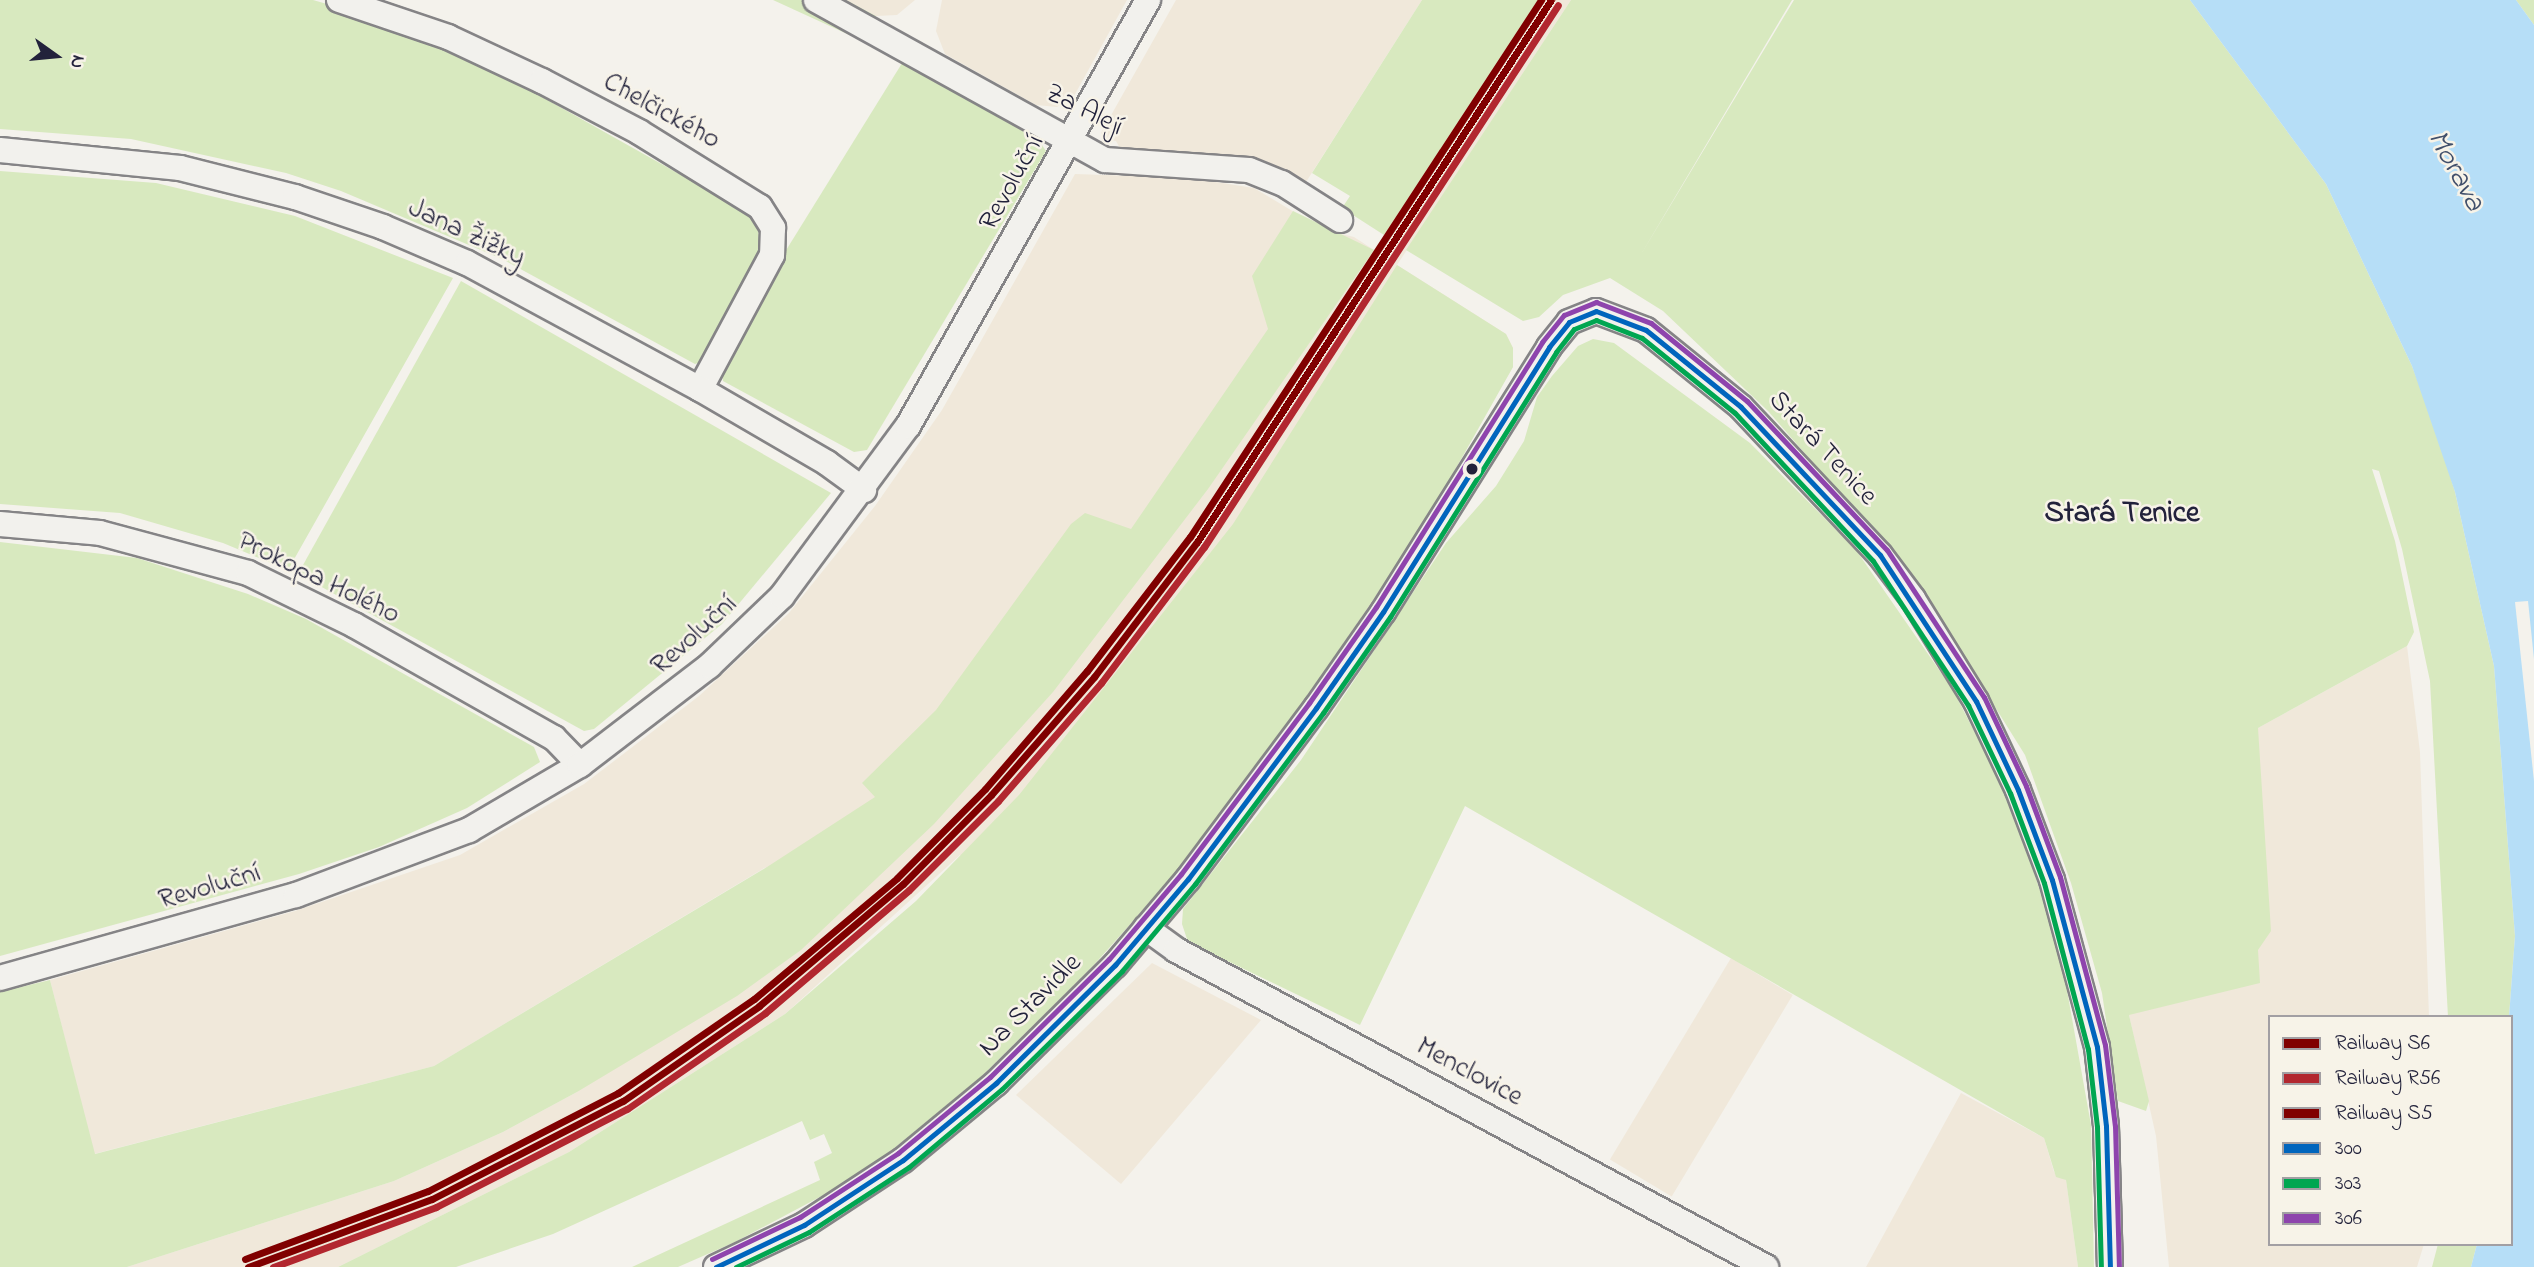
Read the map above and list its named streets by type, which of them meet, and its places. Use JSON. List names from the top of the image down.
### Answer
{
  "streets": {
    "street": [
      "Za Alejí",
      "Chelčického",
      "Revoluční",
      "Jana Žižky",
      "Stará Tenice",
      "Prokopa Holého",
      "Na Stavidle",
      "Menclovice"
    ]
  },
  "crossings": [
    ["Za Alejí", "Revoluční"],
    ["Chelčického", "Jana Žižky"],
    ["Revoluční", "Jana Žižky"],
    ["Revoluční", "Prokopa Holého"],
    ["Stará Tenice", "Na Stavidle"],
    ["Na Stavidle", "Menclovice"]
  ],
  "districts": ["Stará Tenice"],
  "water": ["Morava"],
  "lines": [
    "rail line S6",
    "rail line S5",
    "rail line R56",
    "transit line 306",
    "transit line 300",
    "transit line 303"
  ],
  "legend": [
    "Railway S6",
    "Railway R56",
    "Railway S5",
    "300",
    "303",
    "306"
  ],
  "north": "right"
}
